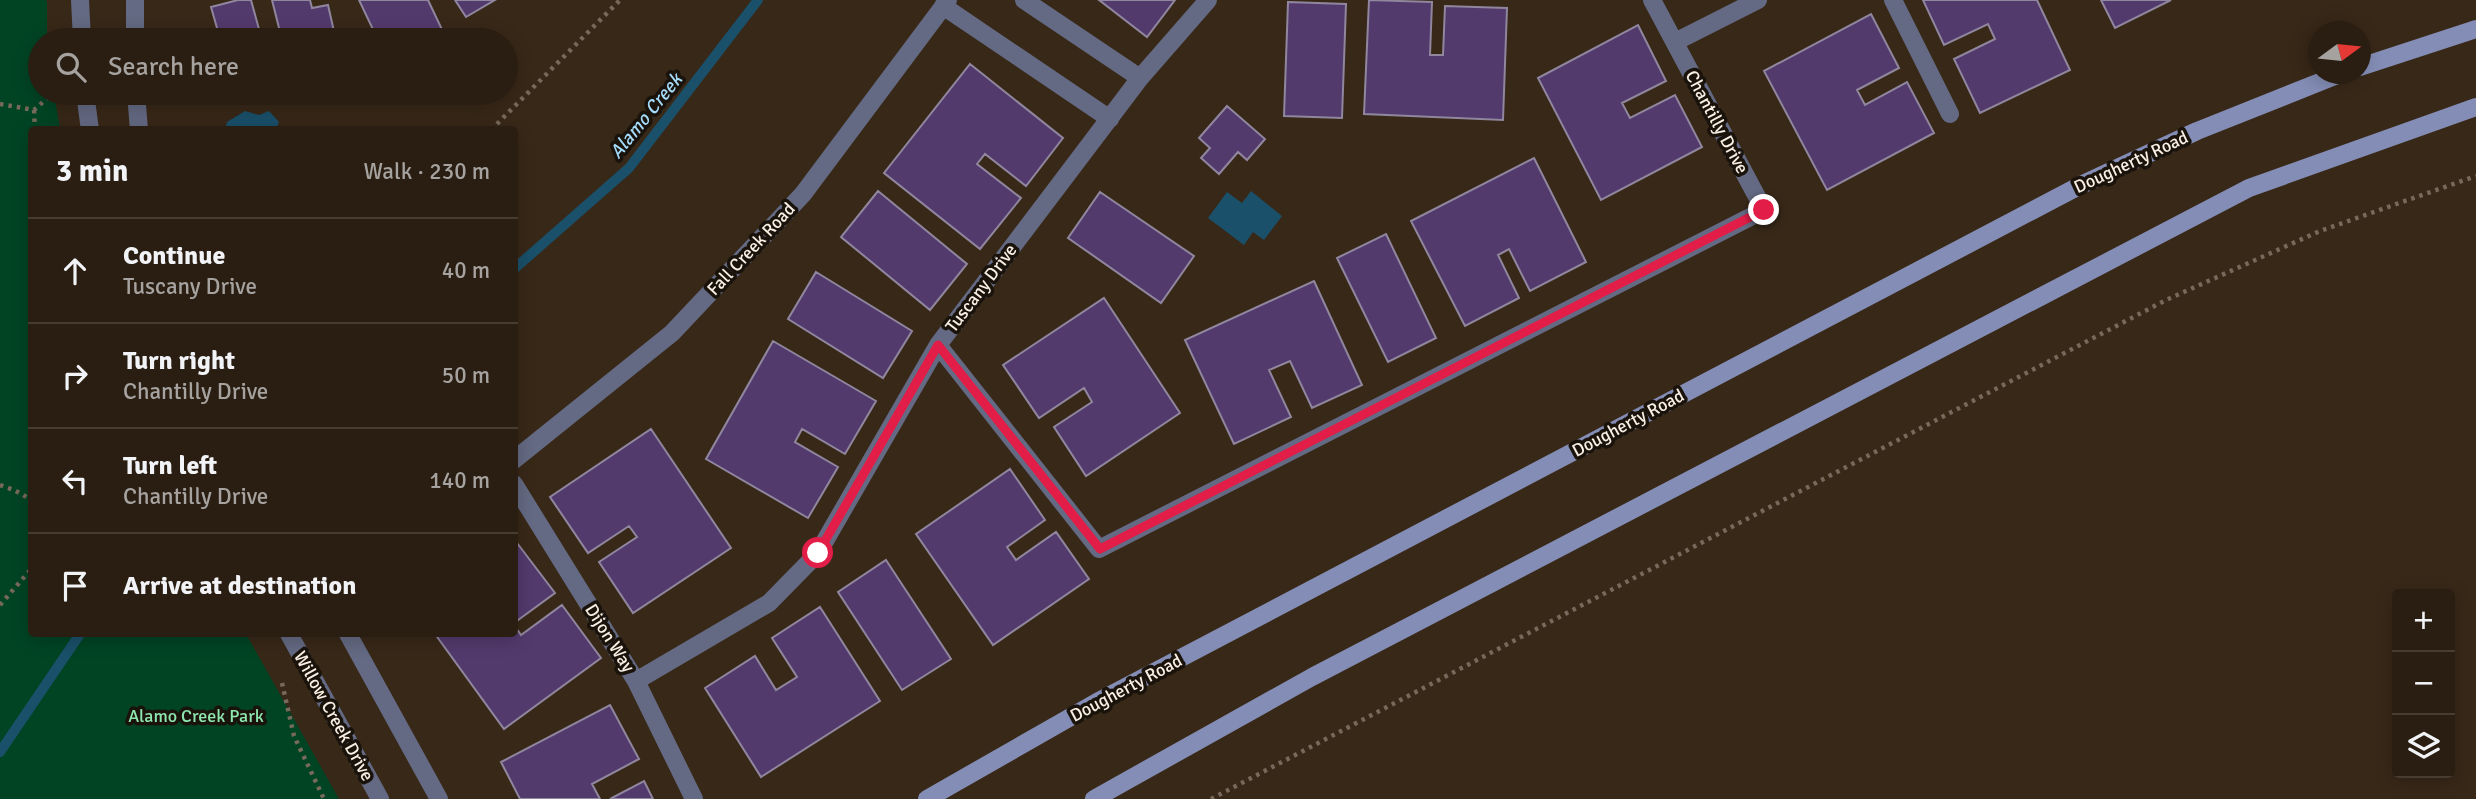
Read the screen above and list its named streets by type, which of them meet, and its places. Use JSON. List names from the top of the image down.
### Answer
{
  "streets": {
    "main road": ["Dougherty Road"],
    "street": [
      "Chantilly Drive",
      "Fall Creek Road",
      "Tuscany Drive",
      "Dijon Way",
      "Willow Creek Drive"
    ]
  },
  "crossings": [
    ["Chantilly Drive", "Tuscany Drive"],
    ["Tuscany Drive", "Dijon Way"]
  ],
  "water": ["Alamo Creek"],
  "parks": ["Alamo Creek Park"],
  "north": "right",
  "page": {
    "search": "Search here",
    "heading": ["3 min", "Walk · 230 m"],
    "list": [
      ["Continue", "Tuscany Drive", "40 m"],
      ["Turn right", "Chantilly Drive", "50 m"],
      ["Turn left", "Chantilly Drive", "140 m"],
      "Arrive at destination"
    ],
    "map_buttons": ["+", "−"]
  }
}
